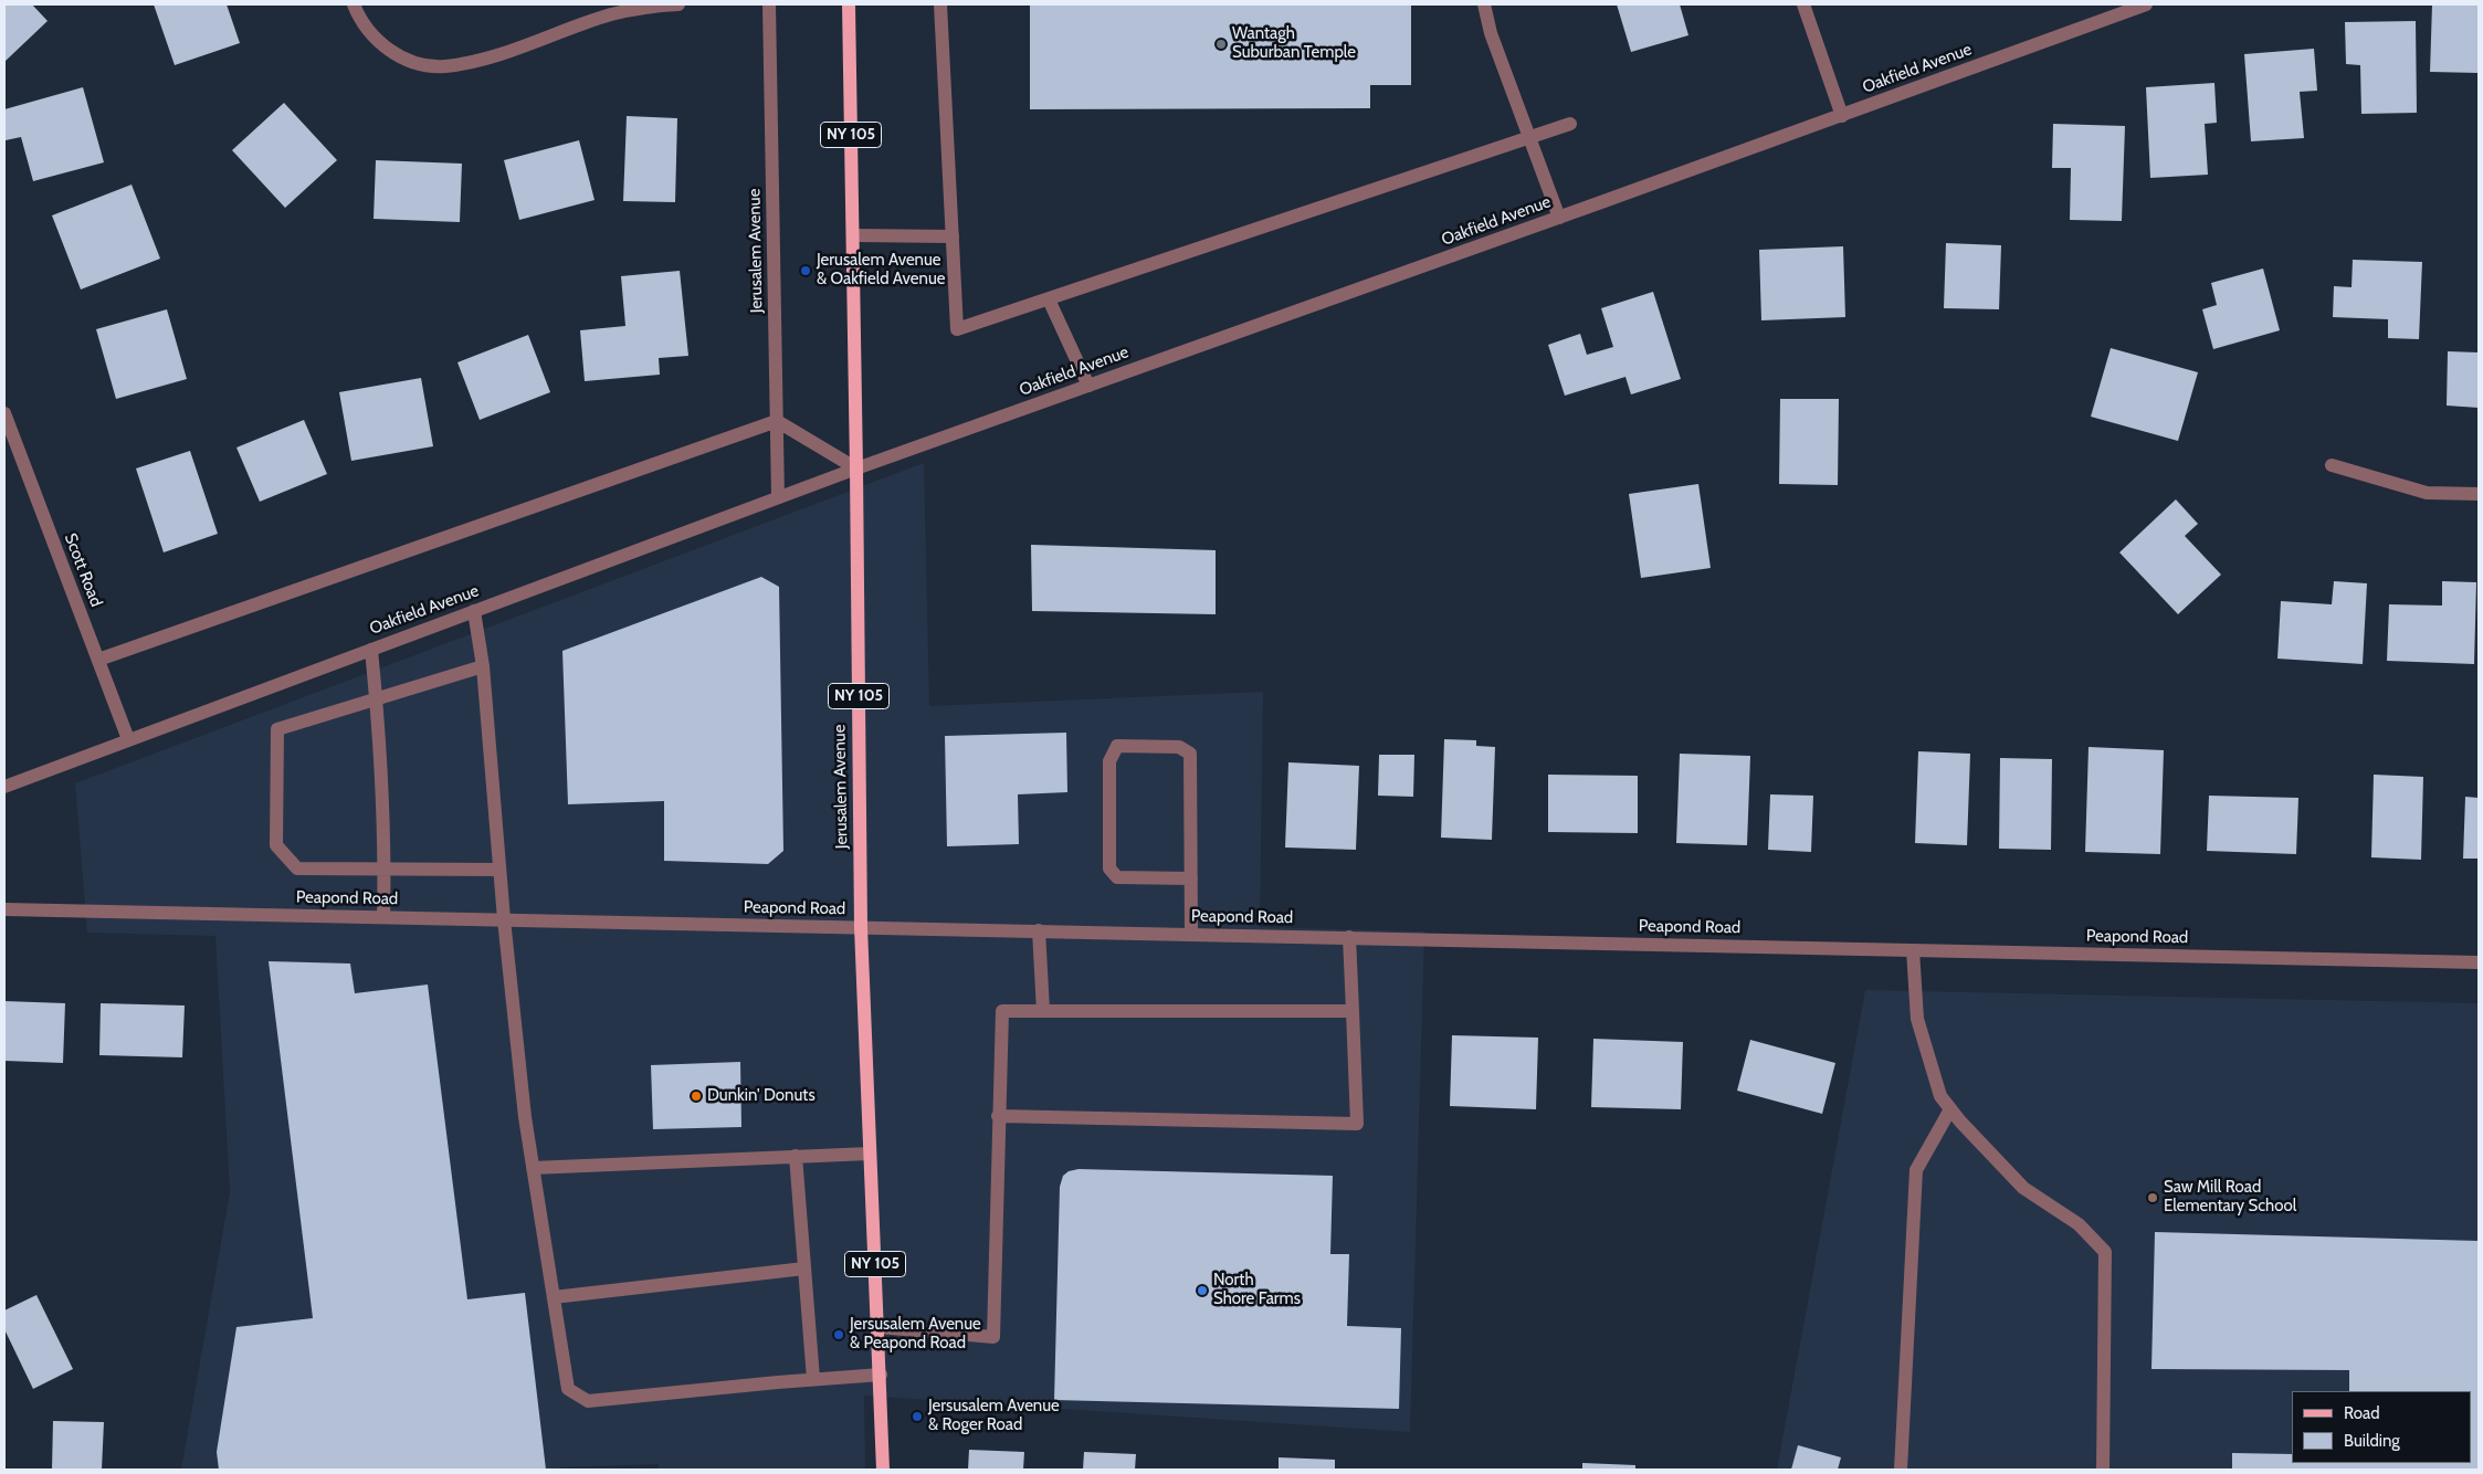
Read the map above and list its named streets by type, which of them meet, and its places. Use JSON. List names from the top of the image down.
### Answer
{
  "streets": {
    "main road": ["NY 105", "Jerusalem Avenue"],
    "street": ["Oakfield Avenue", "Scott Road", "Peapond Road"]
  },
  "crossings": [
    ["Oakfield Avenue", "Jerusalem Avenue"],
    ["Oakfield Avenue", "Scott Road"],
    ["Jerusalem Avenue", "Peapond Road"]
  ],
  "places": [
    "Wantagh Suburban Temple",
    "Jerusalem Avenue & Oakfield Avenue",
    "Dunkin' Donuts",
    "Saw Mill Road Elementary School",
    "North Shore Farms",
    "Jersusalem Avenue & Peapond Road",
    "Jersusalem Avenue & Roger Road"
  ],
  "legend": ["Road", "Building"]
}
